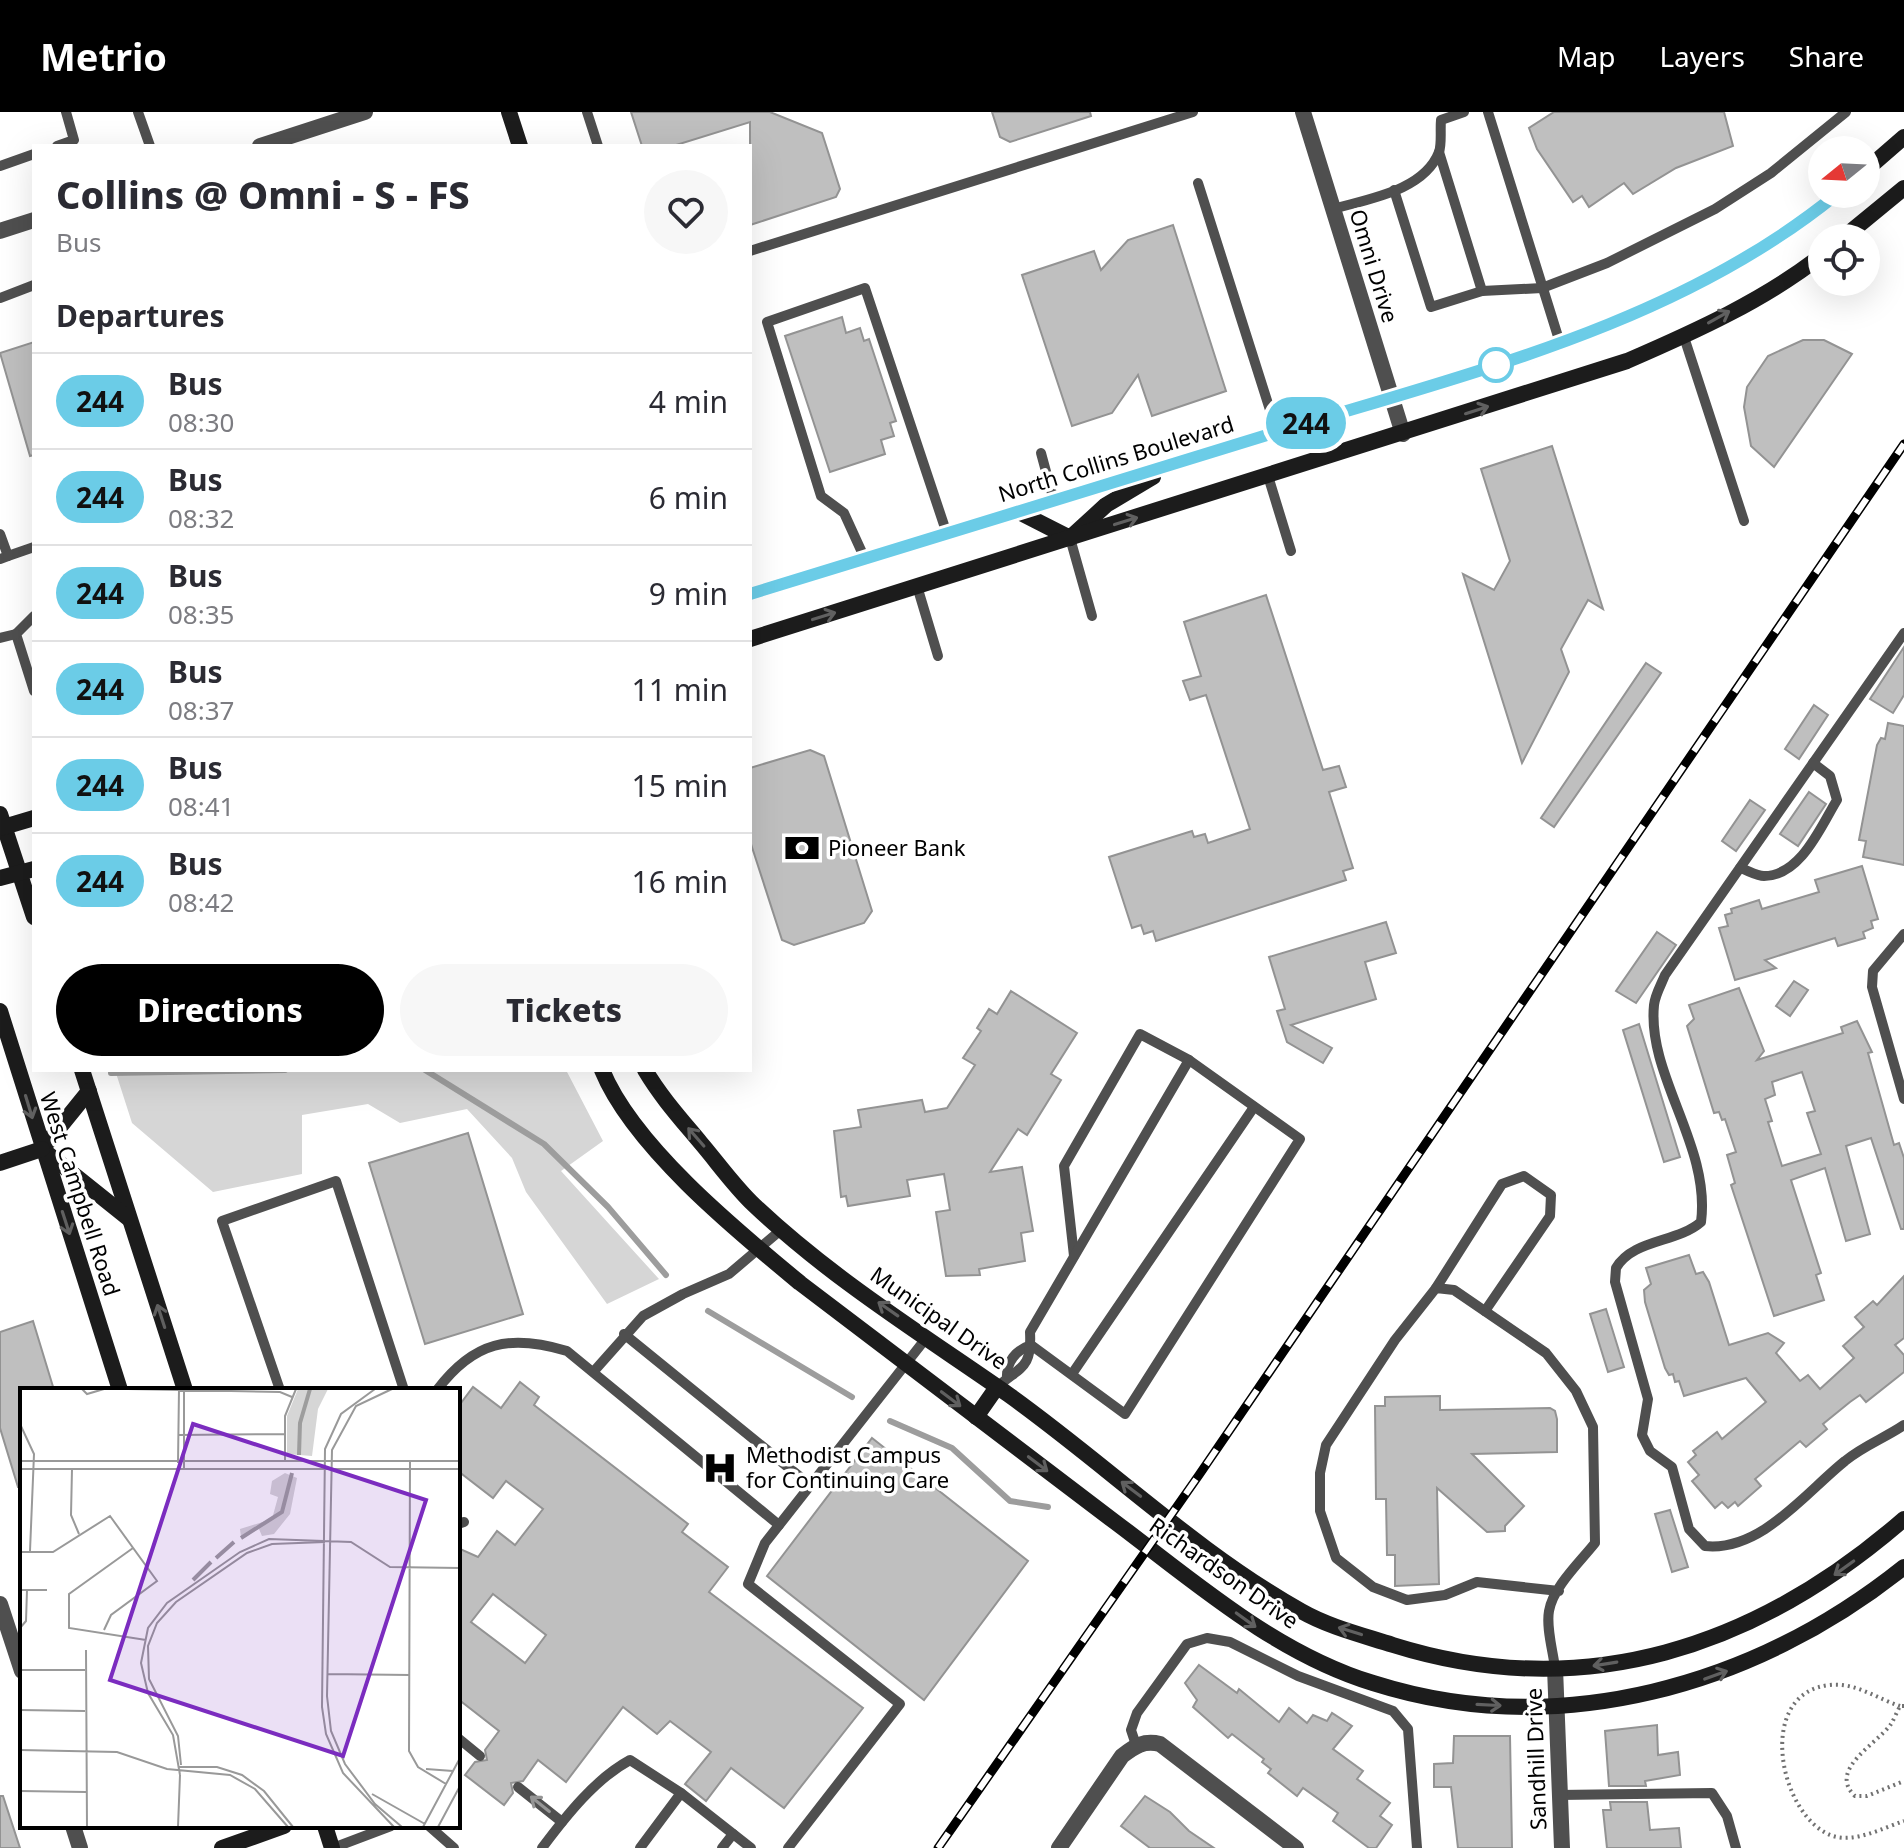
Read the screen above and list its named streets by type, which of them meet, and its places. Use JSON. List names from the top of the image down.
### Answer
{
  "streets": {
    "main road": [
      "North Collins Boulevard",
      "West Campbell Road",
      "Municipal Drive",
      "Richardson Drive"
    ],
    "street": ["Omni Drive", "Sandhill Drive"]
  },
  "crossings": [
    ["Omni Drive", "North Collins Boulevard"],
    ["Municipal Drive", "Richardson Drive"],
    ["Richardson Drive", "Sandhill Drive"]
  ],
  "places": {
    "bank": ["Pioneer Bank"],
    "hospital": ["Methodist Campus for Continuing Care"]
  },
  "lines": ["bus line 244"],
  "north": "left",
  "page": {
    "header": "Metrio",
    "nav": ["Map", "Layers", "Share"],
    "on_map": "244",
    "heading": [
      ["Collins @ Omni - S - FS", "Bus"],
      "Departures"
    ],
    "list": [
      {
        "mark": "244",
        "name": "Bus",
        "note": "08:30",
        "value": "4 min"
      },
      {
        "mark": "244",
        "name": "Bus",
        "note": "08:32",
        "value": "6 min"
      },
      {
        "mark": "244",
        "name": "Bus",
        "note": "08:35",
        "value": "9 min"
      },
      {
        "mark": "244",
        "name": "Bus",
        "note": "08:37",
        "value": "11 min"
      },
      {
        "mark": "244",
        "name": "Bus",
        "note": "08:41",
        "value": "15 min"
      },
      {
        "mark": "244",
        "name": "Bus",
        "note": "08:42",
        "value": "16 min"
      }
    ],
    "buttons": ["Directions", "Tickets"]
  }
}
